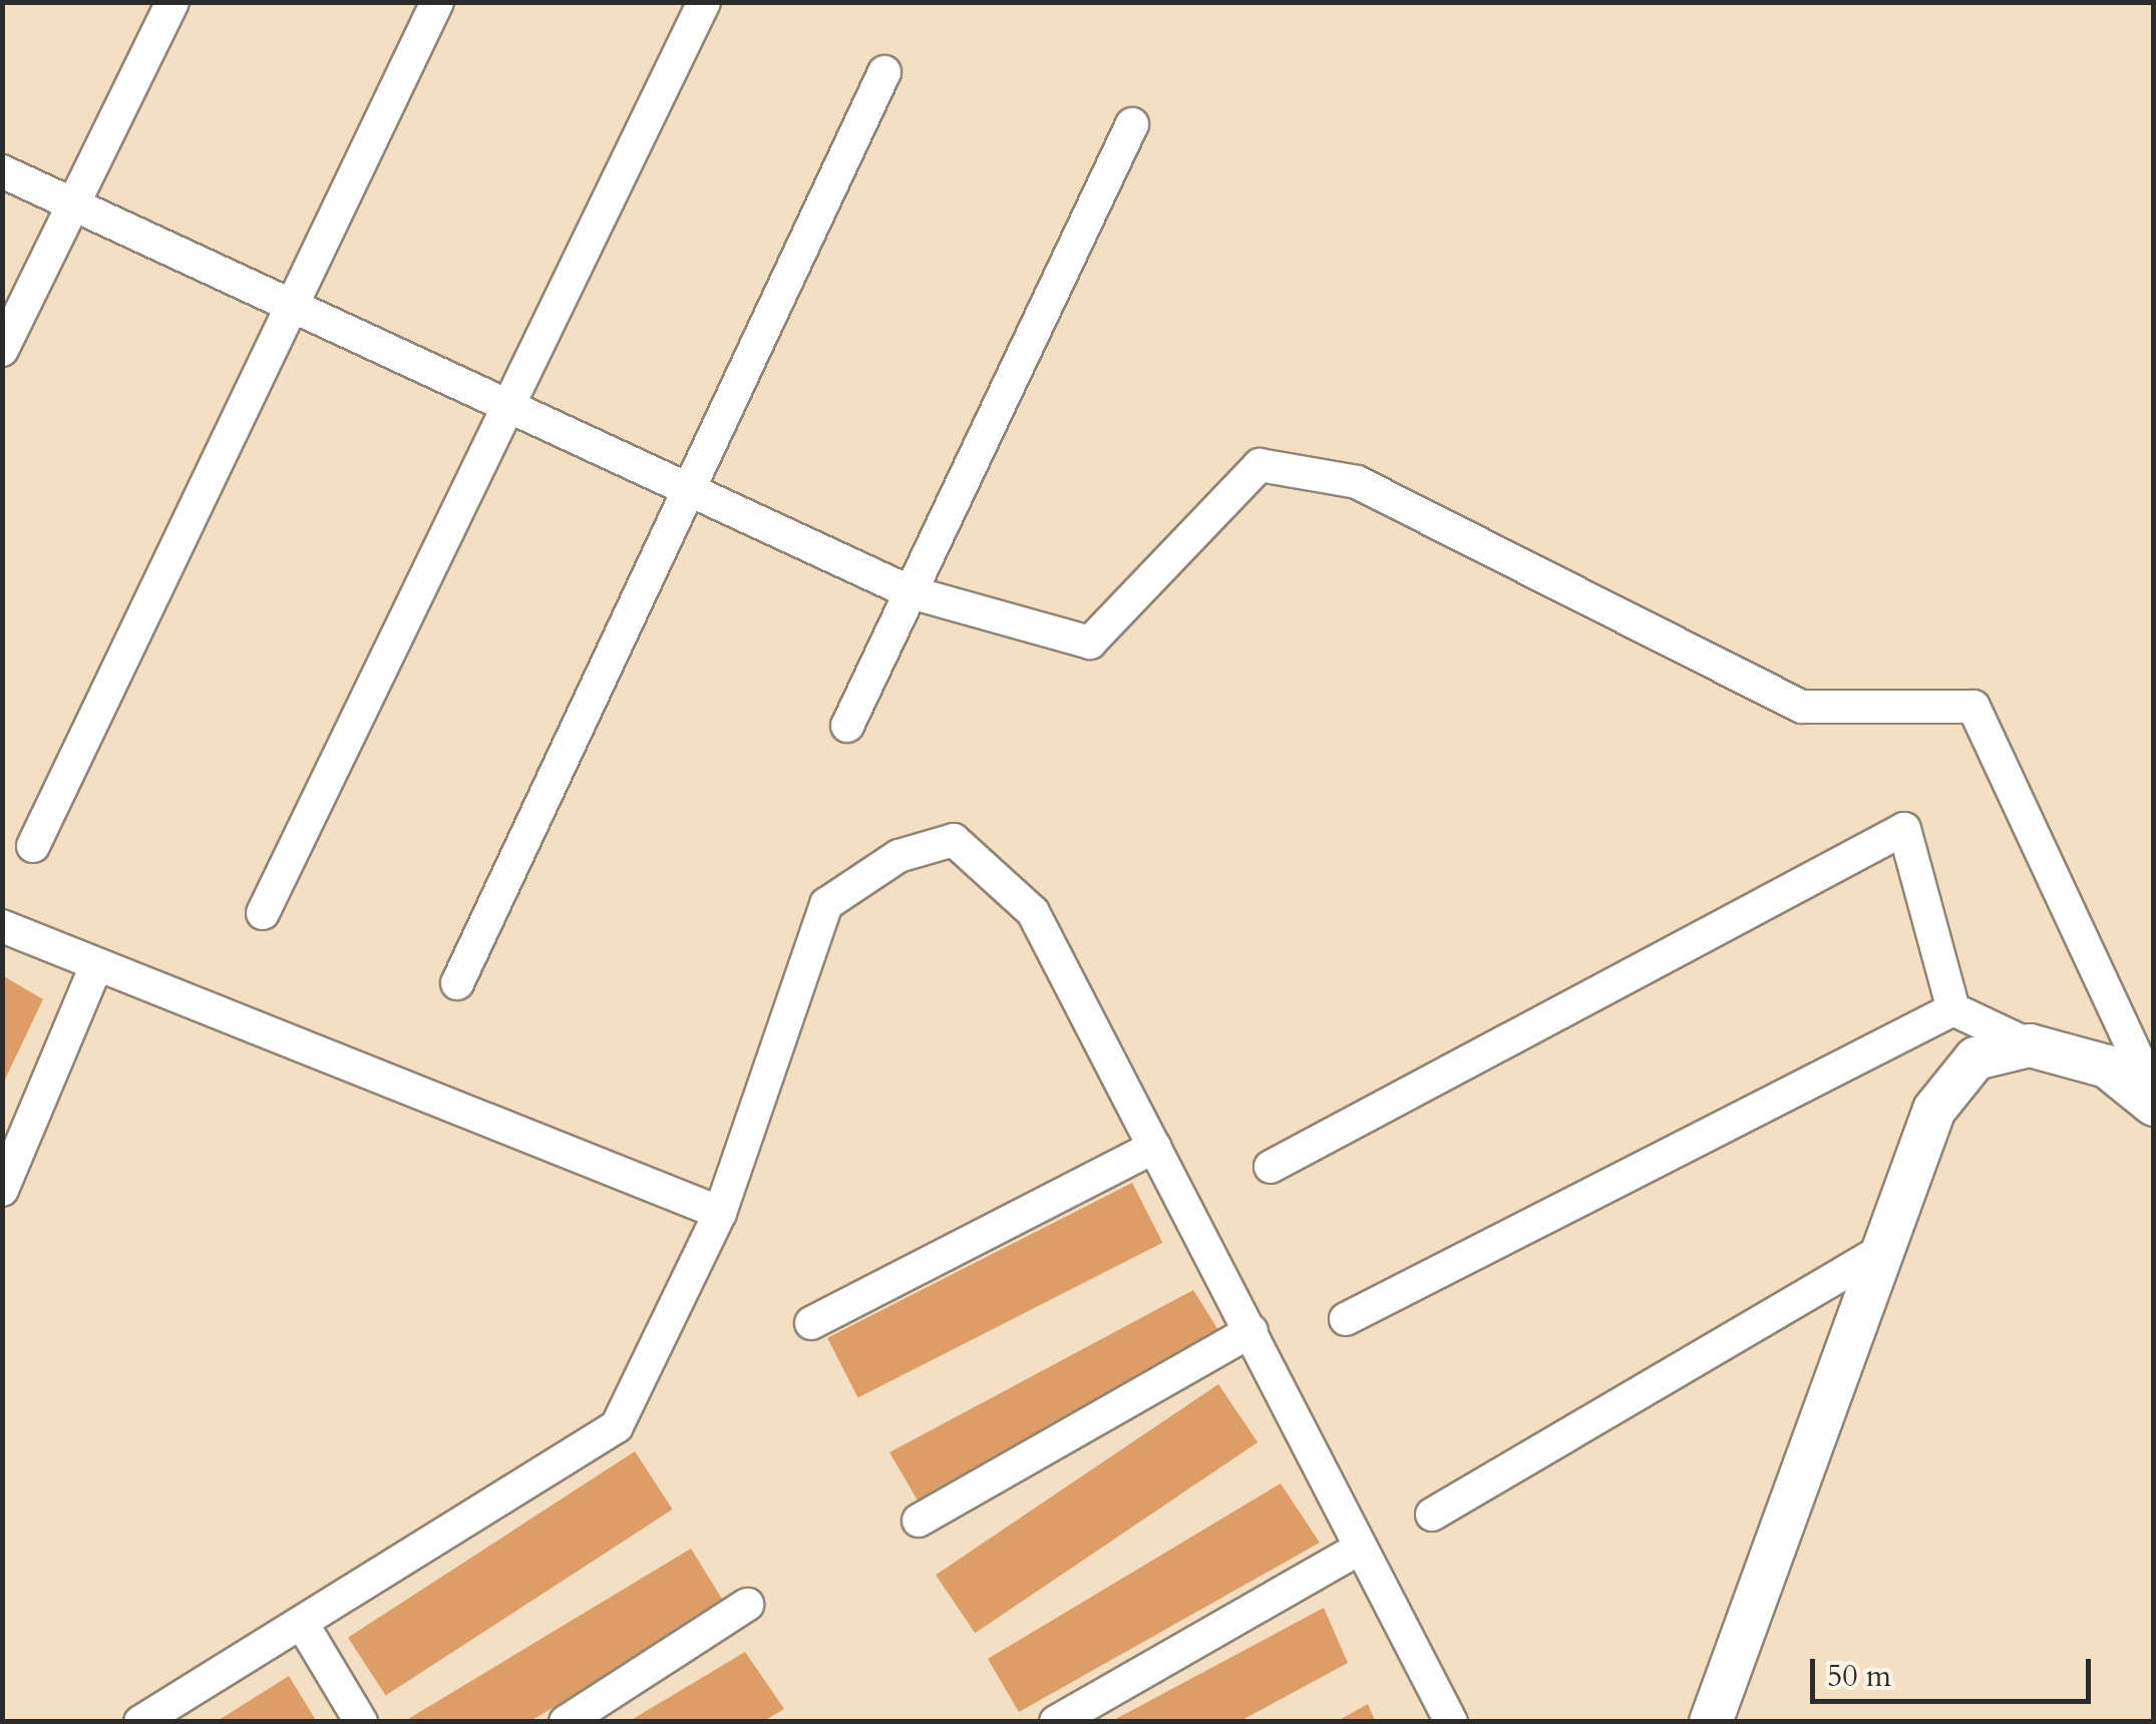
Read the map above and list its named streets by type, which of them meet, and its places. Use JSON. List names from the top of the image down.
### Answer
{
  "scale_bar": "50 m"
}
